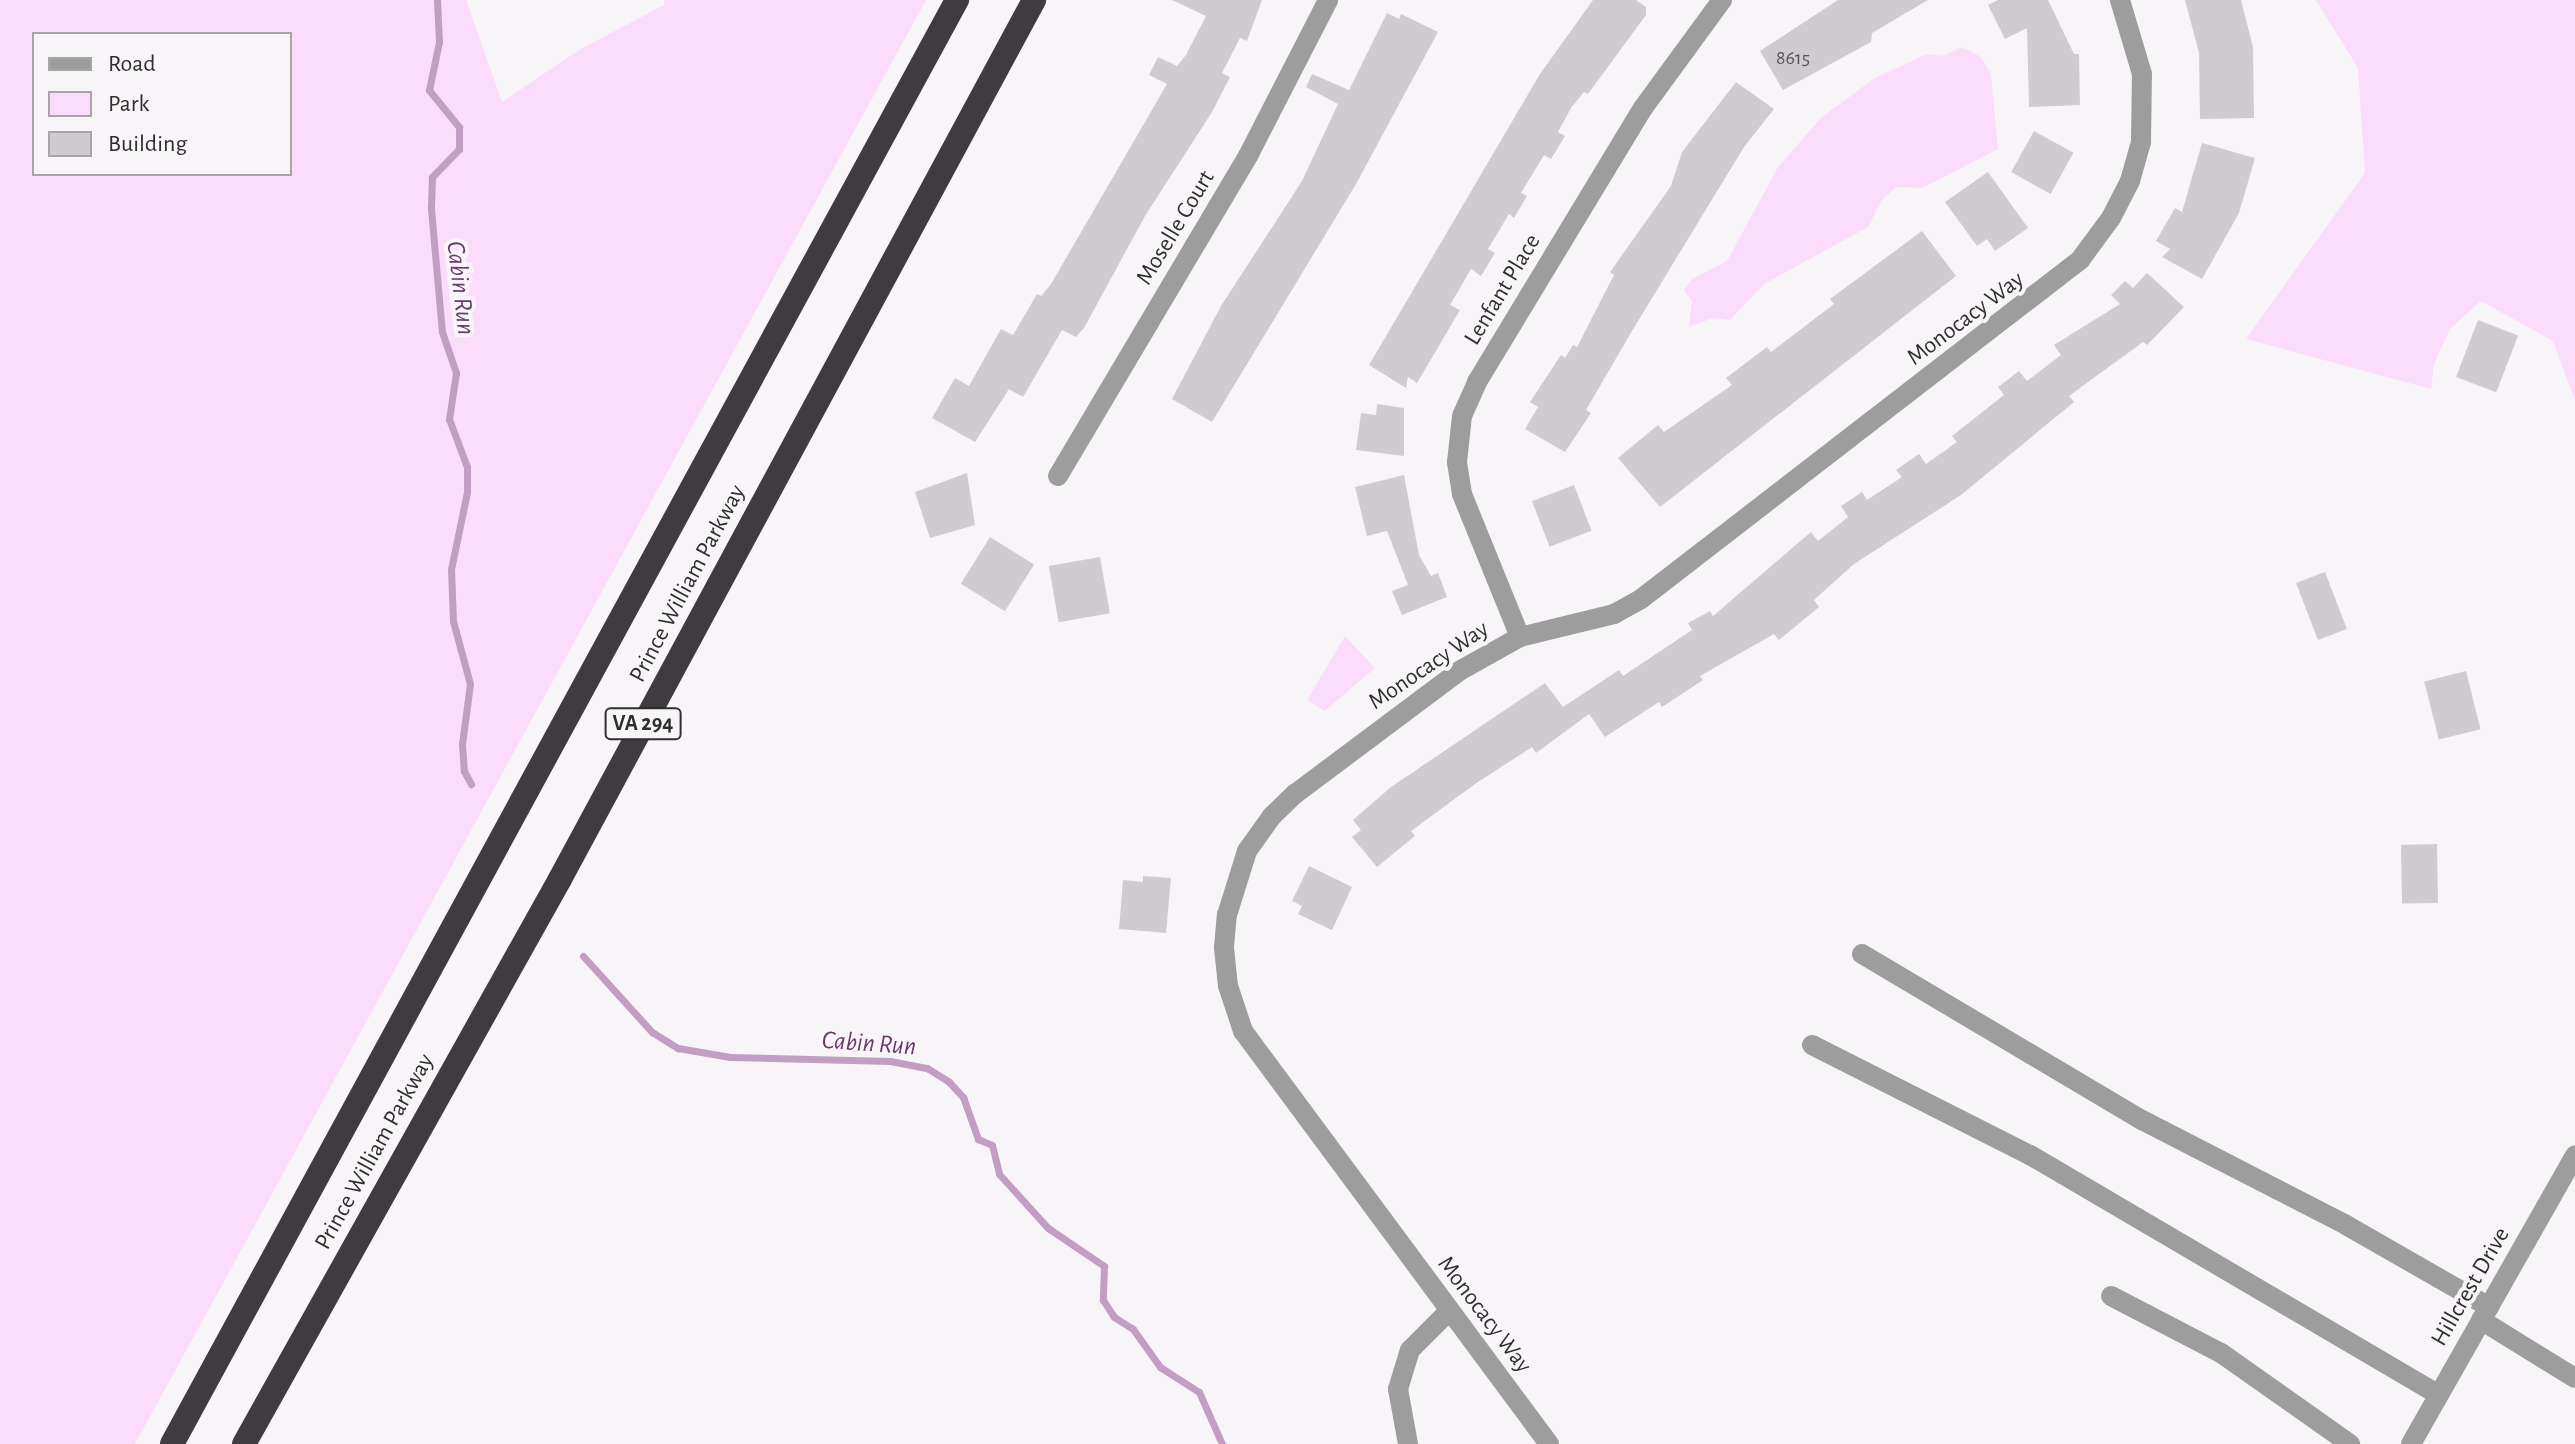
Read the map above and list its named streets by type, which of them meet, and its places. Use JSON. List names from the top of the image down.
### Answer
{
  "streets": {
    "highway": ["Prince William Parkway", "VA 294"],
    "street": [
      "Moselle Court",
      "Lenfant Place",
      "Monocacy Way",
      "Hillcrest Drive"
    ]
  },
  "crossings": [
    ["Lenfant Place", "Monocacy Way"]
  ],
  "water": ["Cabin Run"],
  "house_numbers": ["8615"],
  "legend": ["Road", "Park", "Building"]
}
